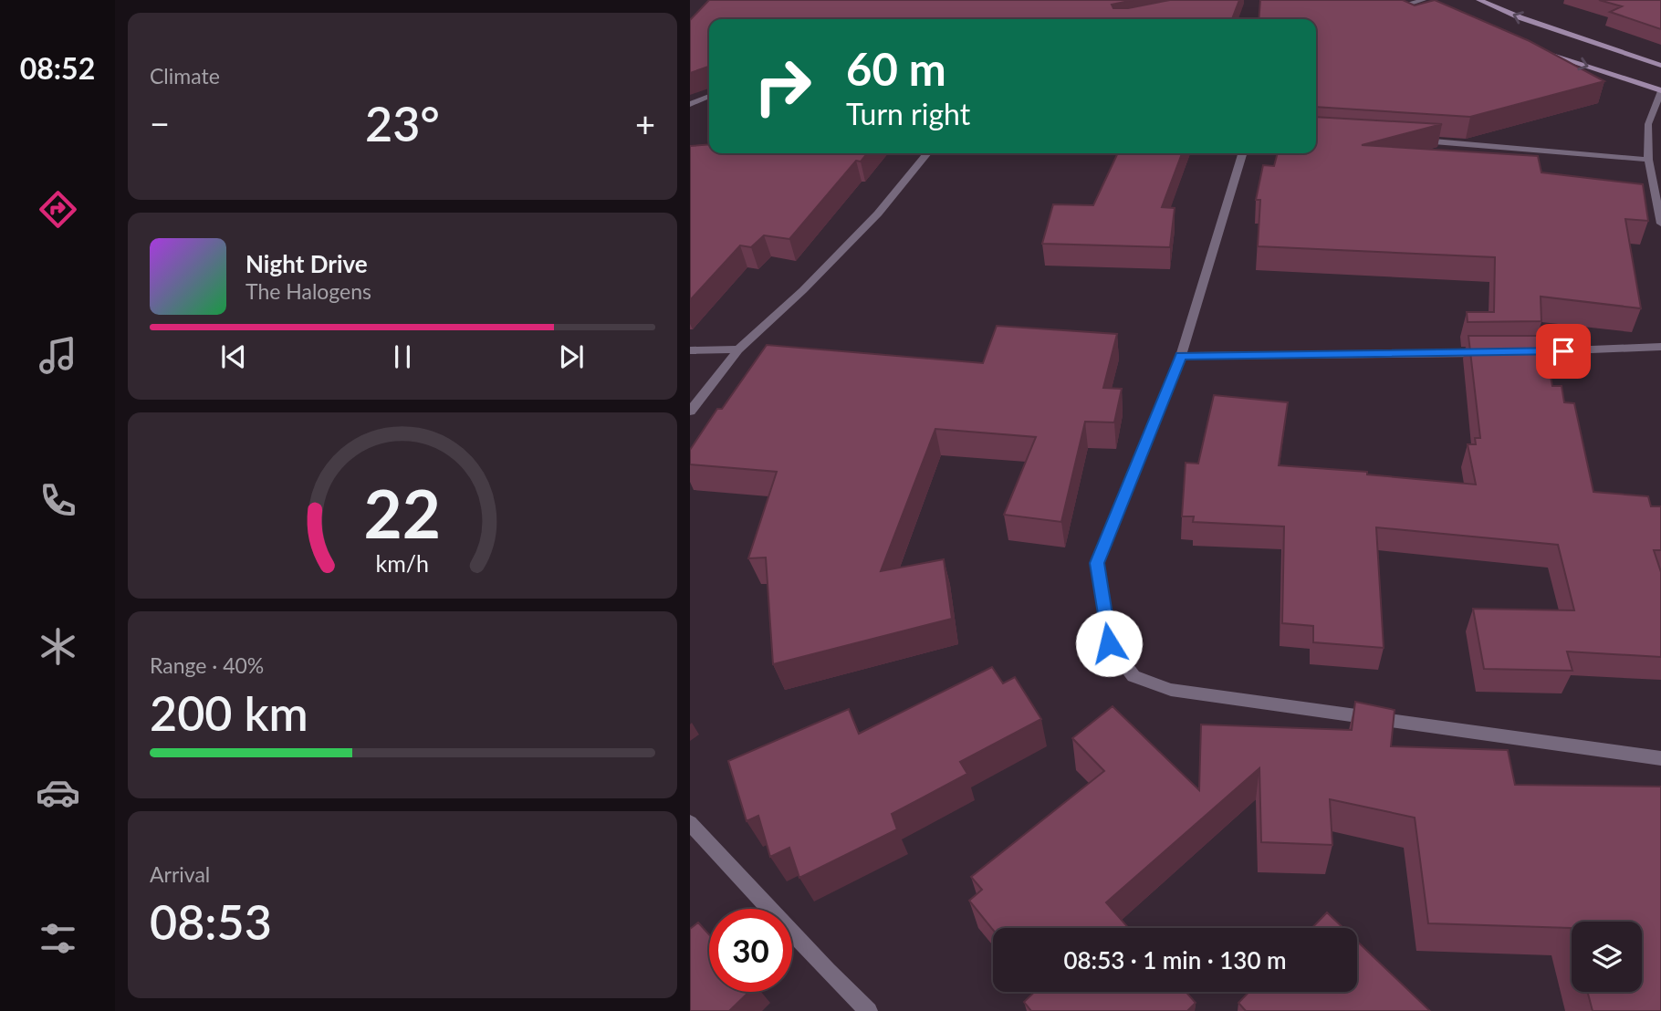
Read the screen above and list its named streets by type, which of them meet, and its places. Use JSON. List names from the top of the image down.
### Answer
{
  "page": {
    "tabs": "08:52",
    "tile": [
      "Climate",
      ["Range · 40%", "200 km"],
      ["Arrival", "08:53"]
    ],
    "turn": ["60 m", "Turn right"],
    "heat": ["−", "23°", "+"],
    "song": ["Night Drive", "The Halogens"],
    "limit": "30",
    "trip": "08:53 · 1 min · 130 m",
    "gauge": ["22", "km/h"]
  }
}
